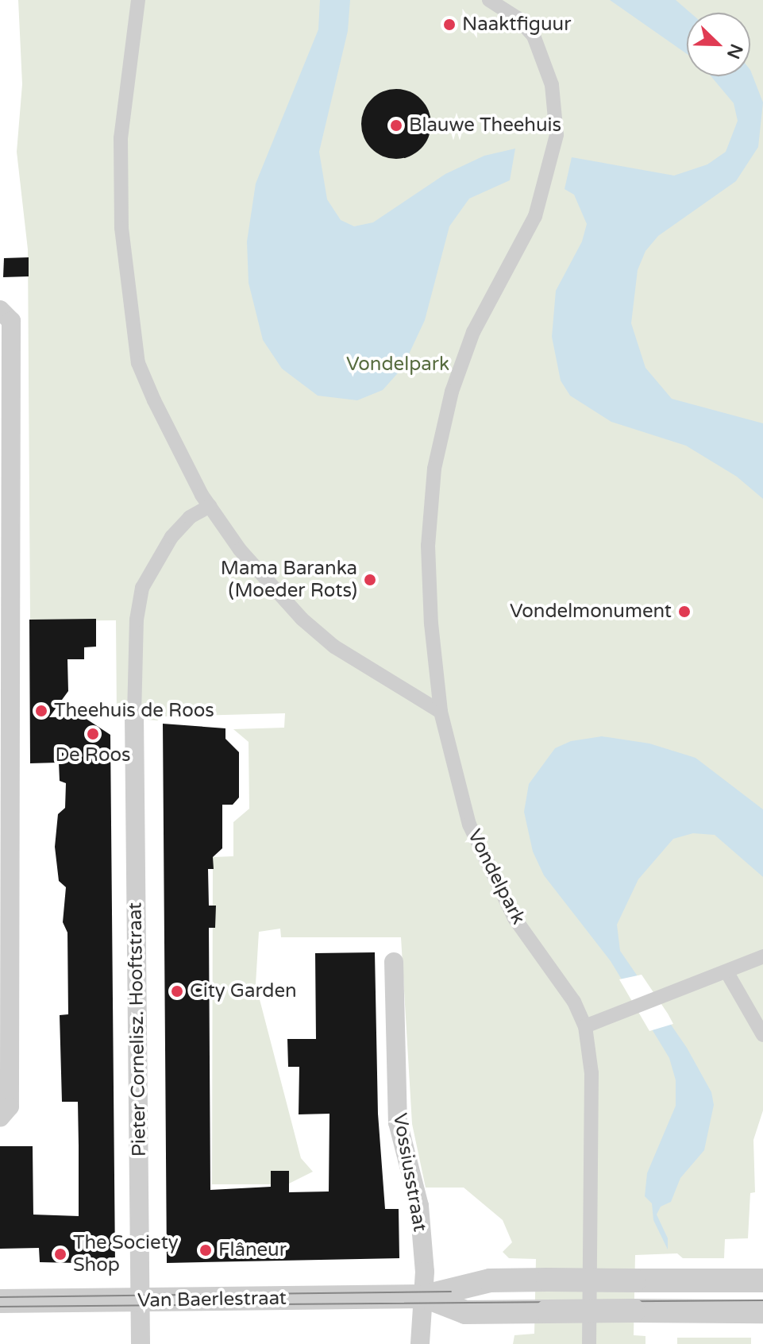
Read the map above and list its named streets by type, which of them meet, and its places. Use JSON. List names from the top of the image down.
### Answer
{
  "streets": {
    "street": [
      "Vondelpark",
      "Pieter Cornelisz. Hooftstraat",
      "Vossiusstraat",
      "Van Baerlestraat"
    ]
  },
  "crossings": [
    ["Pieter Cornelisz. Hooftstraat", "Van Baerlestraat"],
    ["Vossiusstraat", "Van Baerlestraat"]
  ],
  "parks": ["Vondelpark"],
  "places": [
    "Naaktfiguur",
    "Blauwe Theehuis",
    "Mama Baranka (Moeder Rots)",
    "Vondelmonument",
    "Theehuis de Roos",
    "De Roos",
    "City Garden",
    "Flâneur",
    "The Society Shop"
  ],
  "north": "bottom right"
}
